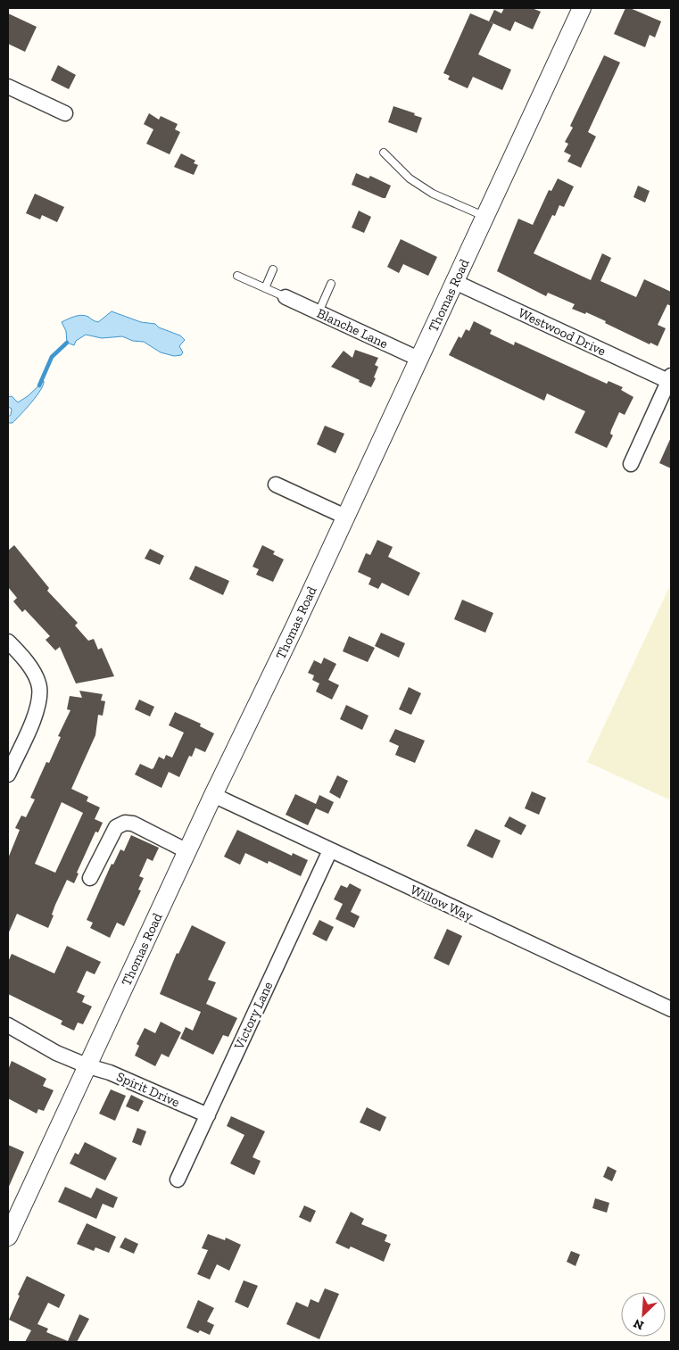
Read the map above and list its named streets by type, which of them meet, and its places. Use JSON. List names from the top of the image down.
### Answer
{
  "streets": {
    "street": [
      "Thomas Road",
      "Blanche Lane",
      "Westwood Drive",
      "Willow Way",
      "Victory Lane",
      "Spirit Drive"
    ]
  },
  "crossings": [
    ["Thomas Road", "Blanche Lane"],
    ["Thomas Road", "Westwood Drive"],
    ["Thomas Road", "Willow Way"],
    ["Thomas Road", "Spirit Drive"],
    ["Willow Way", "Victory Lane"],
    ["Victory Lane", "Spirit Drive"]
  ],
  "north": "bottom left"
}
